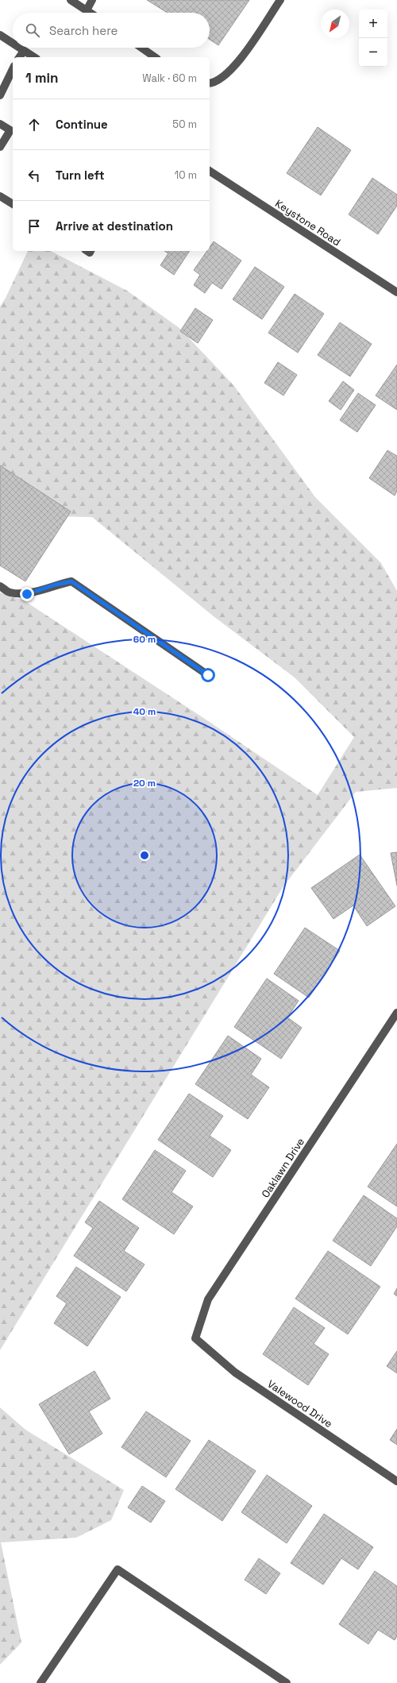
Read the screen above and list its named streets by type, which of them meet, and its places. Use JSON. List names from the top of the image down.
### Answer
{
  "streets": {
    "street": ["Keystone Road", "Oaklawn Drive", "Valewood Drive"]
  },
  "crossings": [
    ["Oaklawn Drive", "Valewood Drive"]
  ],
  "north": "bottom left",
  "page": {
    "map_buttons": ["+", "−"],
    "search": "Search here",
    "heading": ["1 min", "Walk · 60 m"],
    "list": [
      ["Continue", "50 m"],
      ["Turn left", "10 m"],
      "Arrive at destination"
    ]
  },
  "rings": ["60 m", "40 m", "20 m"]
}
